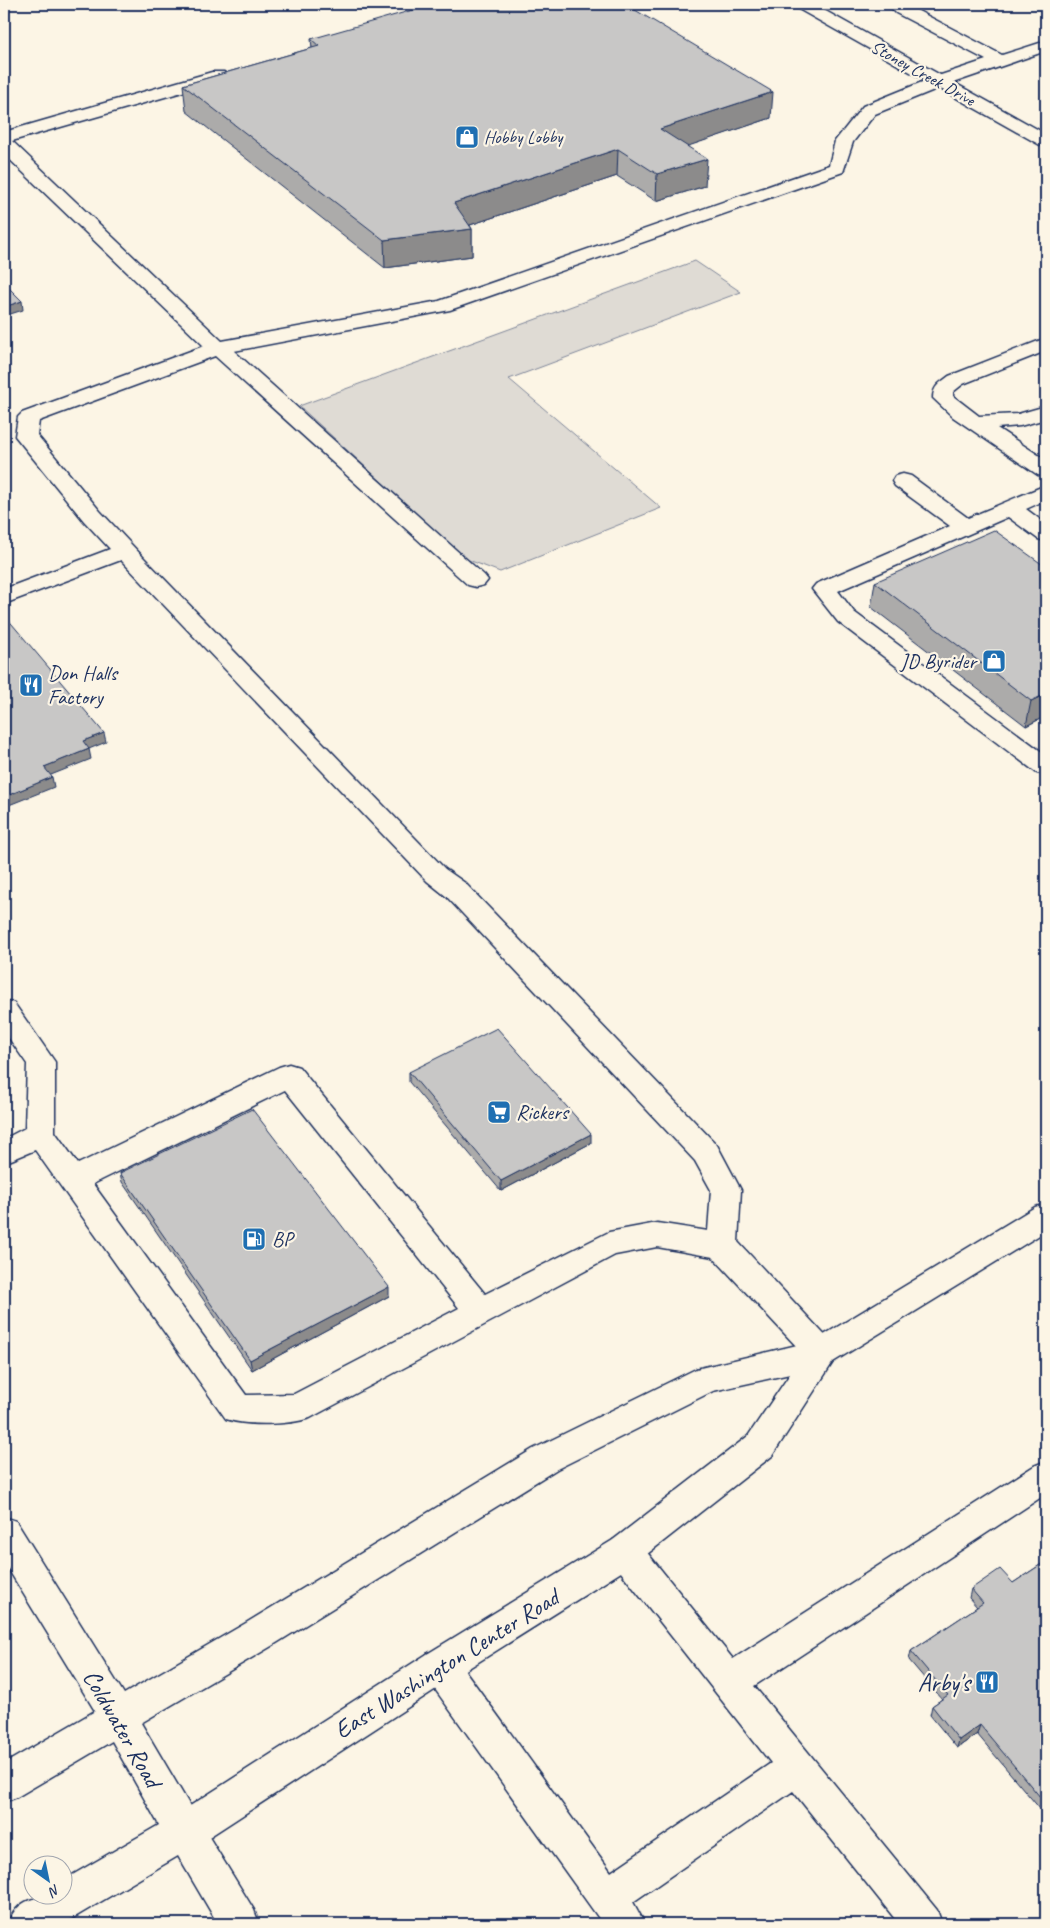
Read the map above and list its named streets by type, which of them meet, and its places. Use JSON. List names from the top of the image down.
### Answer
{
  "streets": {
    "main road": ["Stoney Creek Drive", "East Washington Center Road", "Coldwater Road"]
  },
  "crossings": [
    ["East Washington Center Road", "Coldwater Road"]
  ],
  "places": {
    "shop": ["Hobby Lobby", "JD Byrider"],
    "restaurant": ["Don Halls Factory", "Arby's"],
    "supermarket": ["Rickers"],
    "fuel station": ["BP"]
  },
  "north": "bottom right"
}
